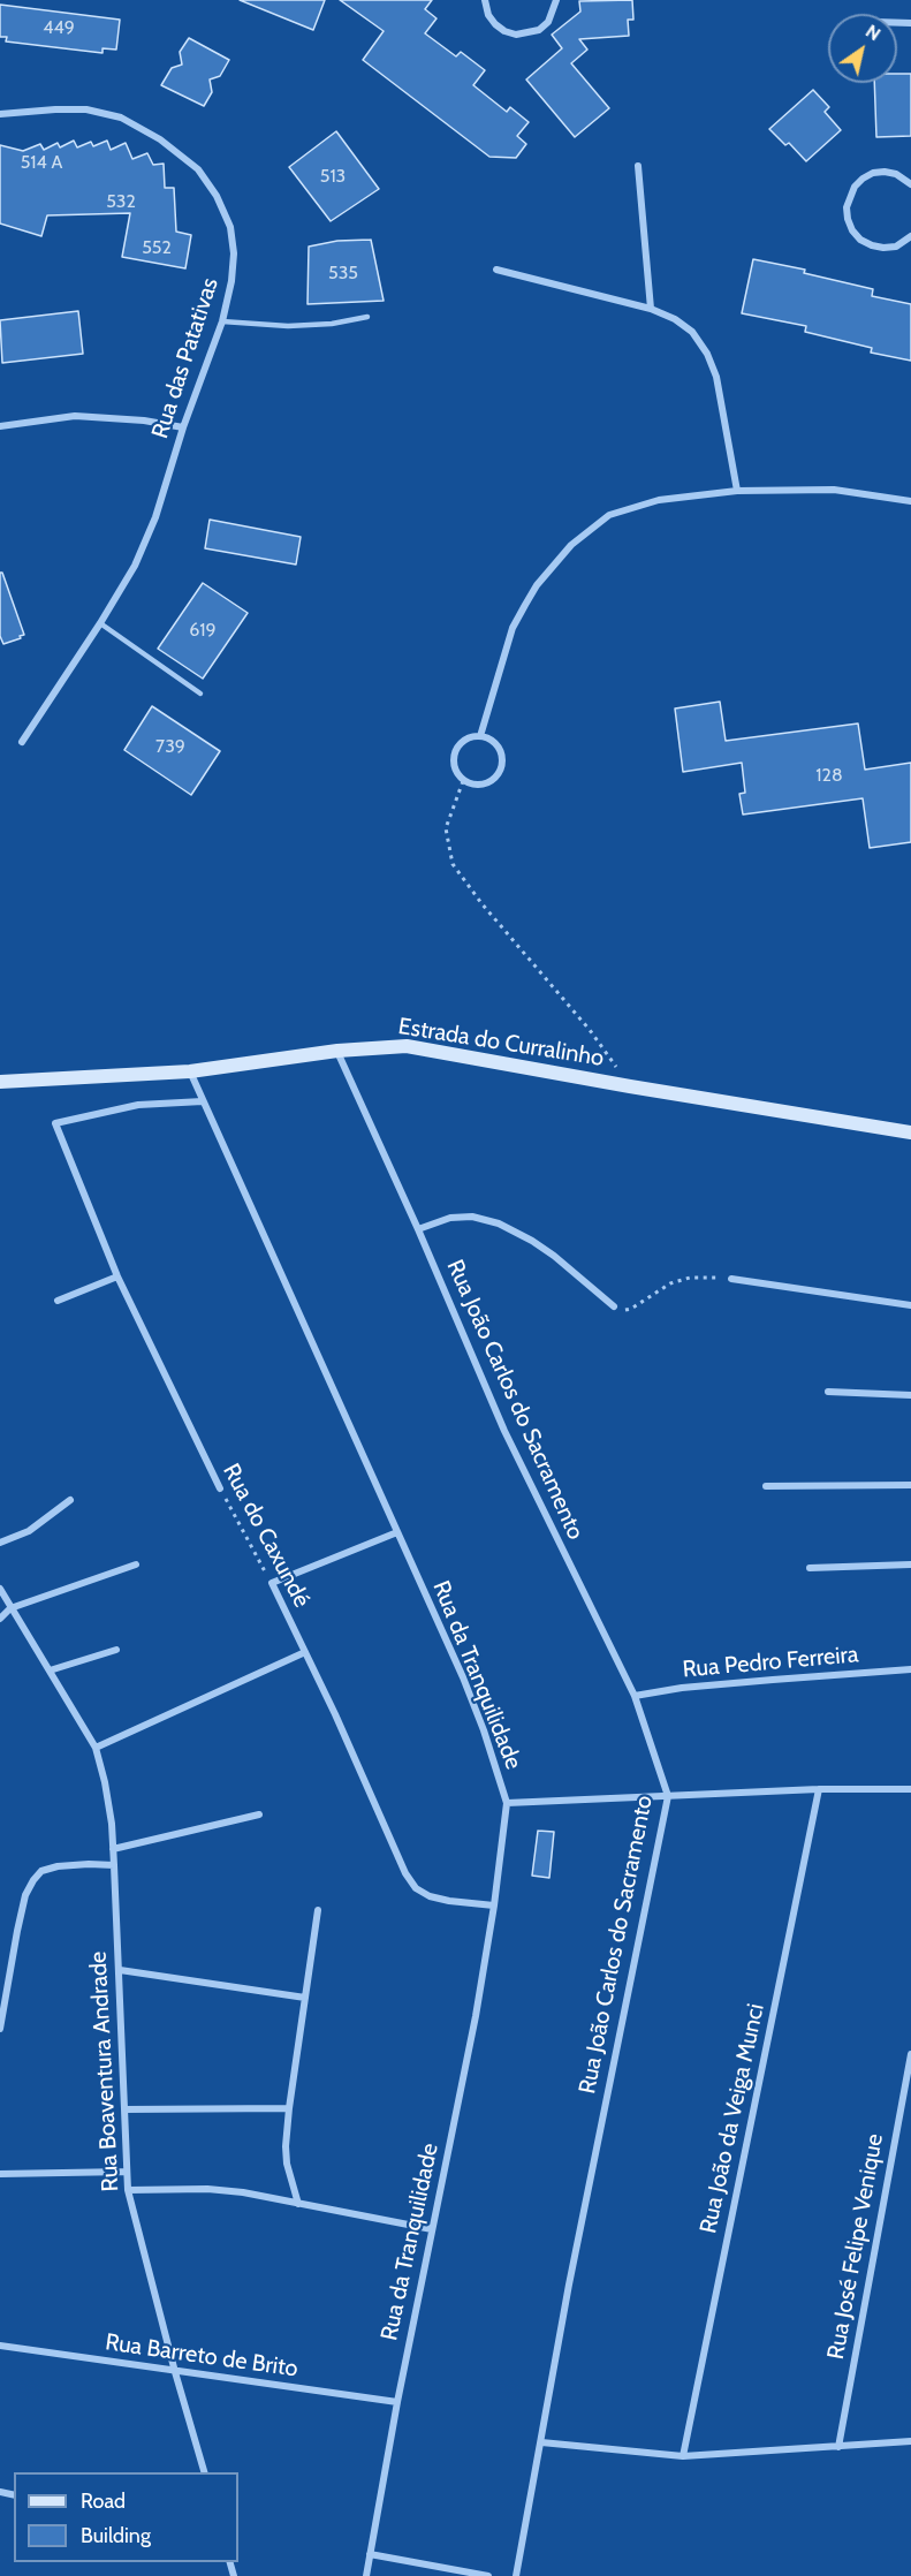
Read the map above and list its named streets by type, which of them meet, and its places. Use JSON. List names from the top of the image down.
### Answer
{
  "streets": {
    "street": [
      "Rua das Patativas",
      "Estrada do Curralinho",
      "Rua João Carlos do Sacramento",
      "Rua do Caxundé",
      "Rua Pedro Ferreira",
      "Rua da Tranquilidade",
      "Rua Boaventura Andrade",
      "Rua João da Veiga Munci",
      "Rua José Felipe Venique",
      "Rua Barreto de Brito"
    ]
  },
  "crossings": [
    ["Estrada do Curralinho", "Rua João Carlos do Sacramento"],
    ["Estrada do Curralinho", "Rua da Tranquilidade"],
    ["Rua João Carlos do Sacramento", "Rua Pedro Ferreira"],
    ["Rua do Caxundé", "Rua da Tranquilidade"],
    ["Rua da Tranquilidade", "Rua Barreto de Brito"],
    ["Rua Boaventura Andrade", "Rua Barreto de Brito"]
  ],
  "house_numbers": [
    "449",
    "514 A",
    "513",
    "532",
    "552",
    "535",
    "619",
    "739",
    "128"
  ],
  "legend": ["Road", "Building"],
  "north": "top right"
}
